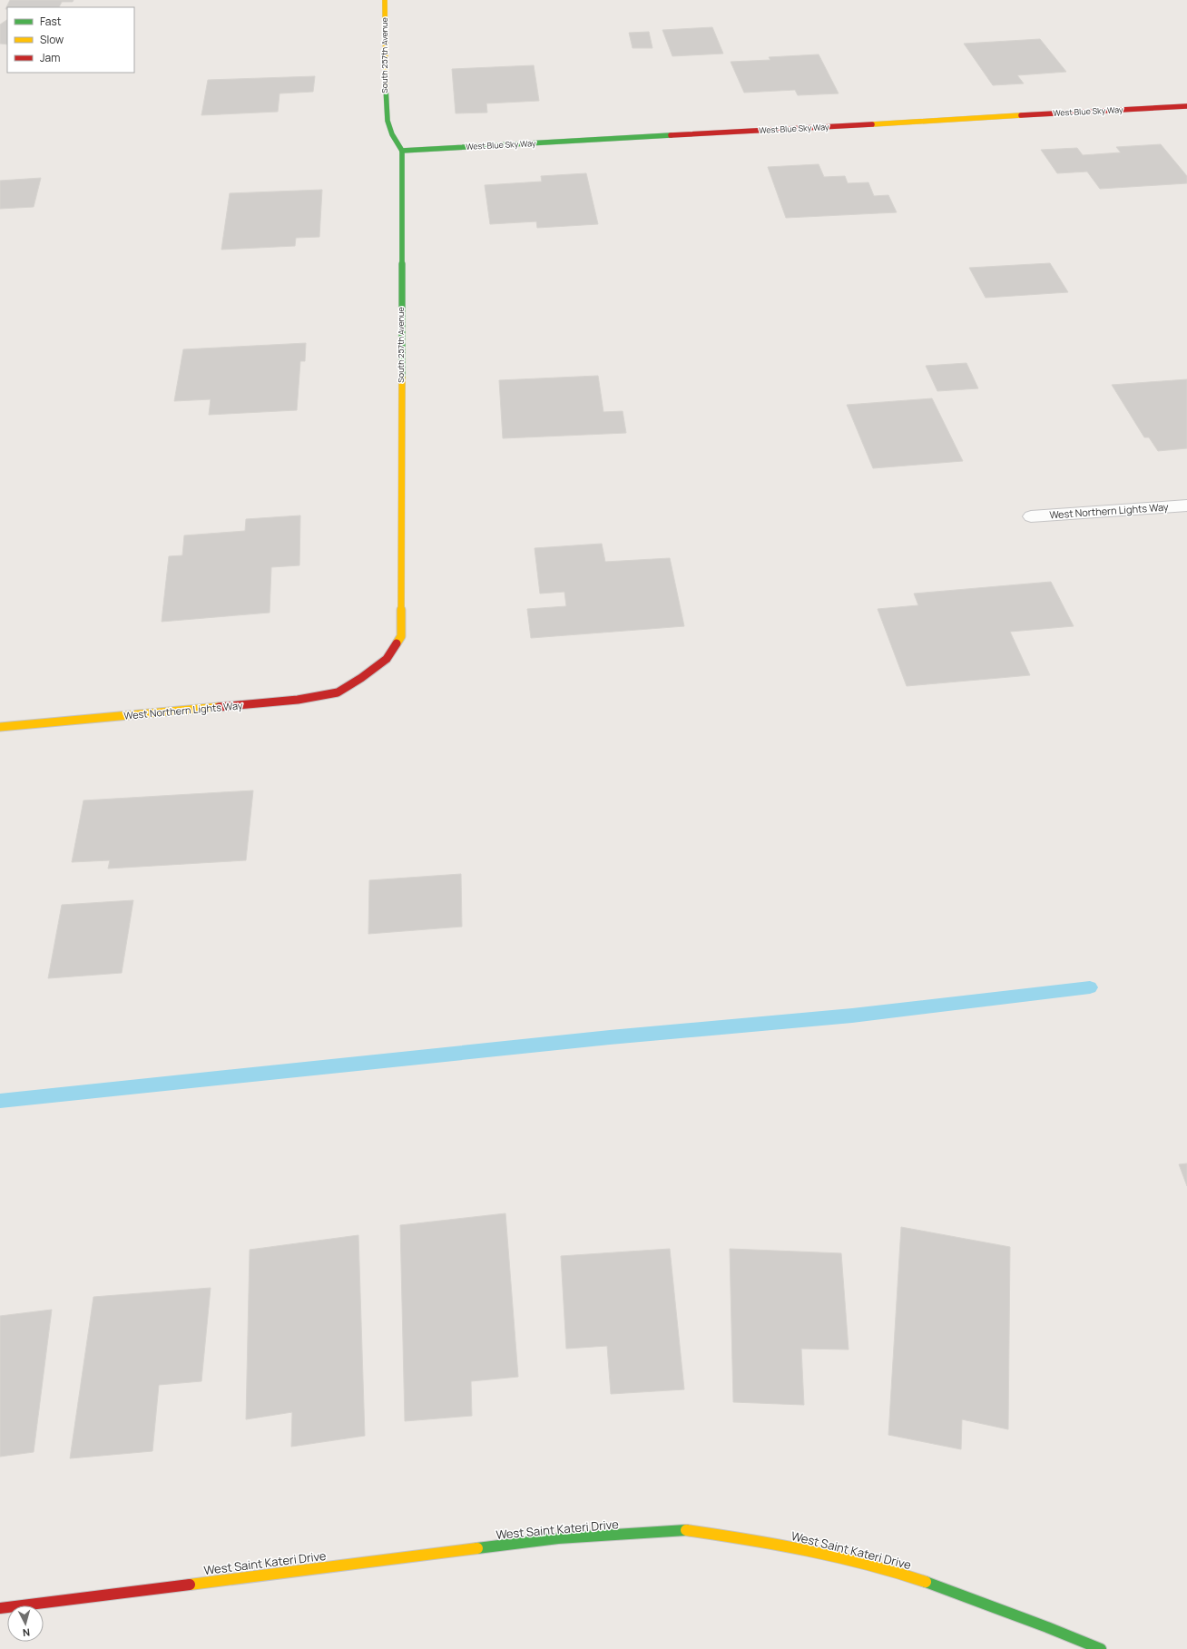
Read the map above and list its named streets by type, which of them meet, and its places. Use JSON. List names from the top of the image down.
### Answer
{
  "streets": {
    "street": [
      "South 257th Avenue",
      "West Blue Sky Way",
      "West Northern Lights Way",
      "West Saint Kateri Drive"
    ]
  },
  "crossings": [
    ["South 257th Avenue", "West Blue Sky Way"],
    ["South 257th Avenue", "West Northern Lights Way"]
  ],
  "legend": ["Fast", "Slow", "Jam"],
  "north": "bottom"
}
